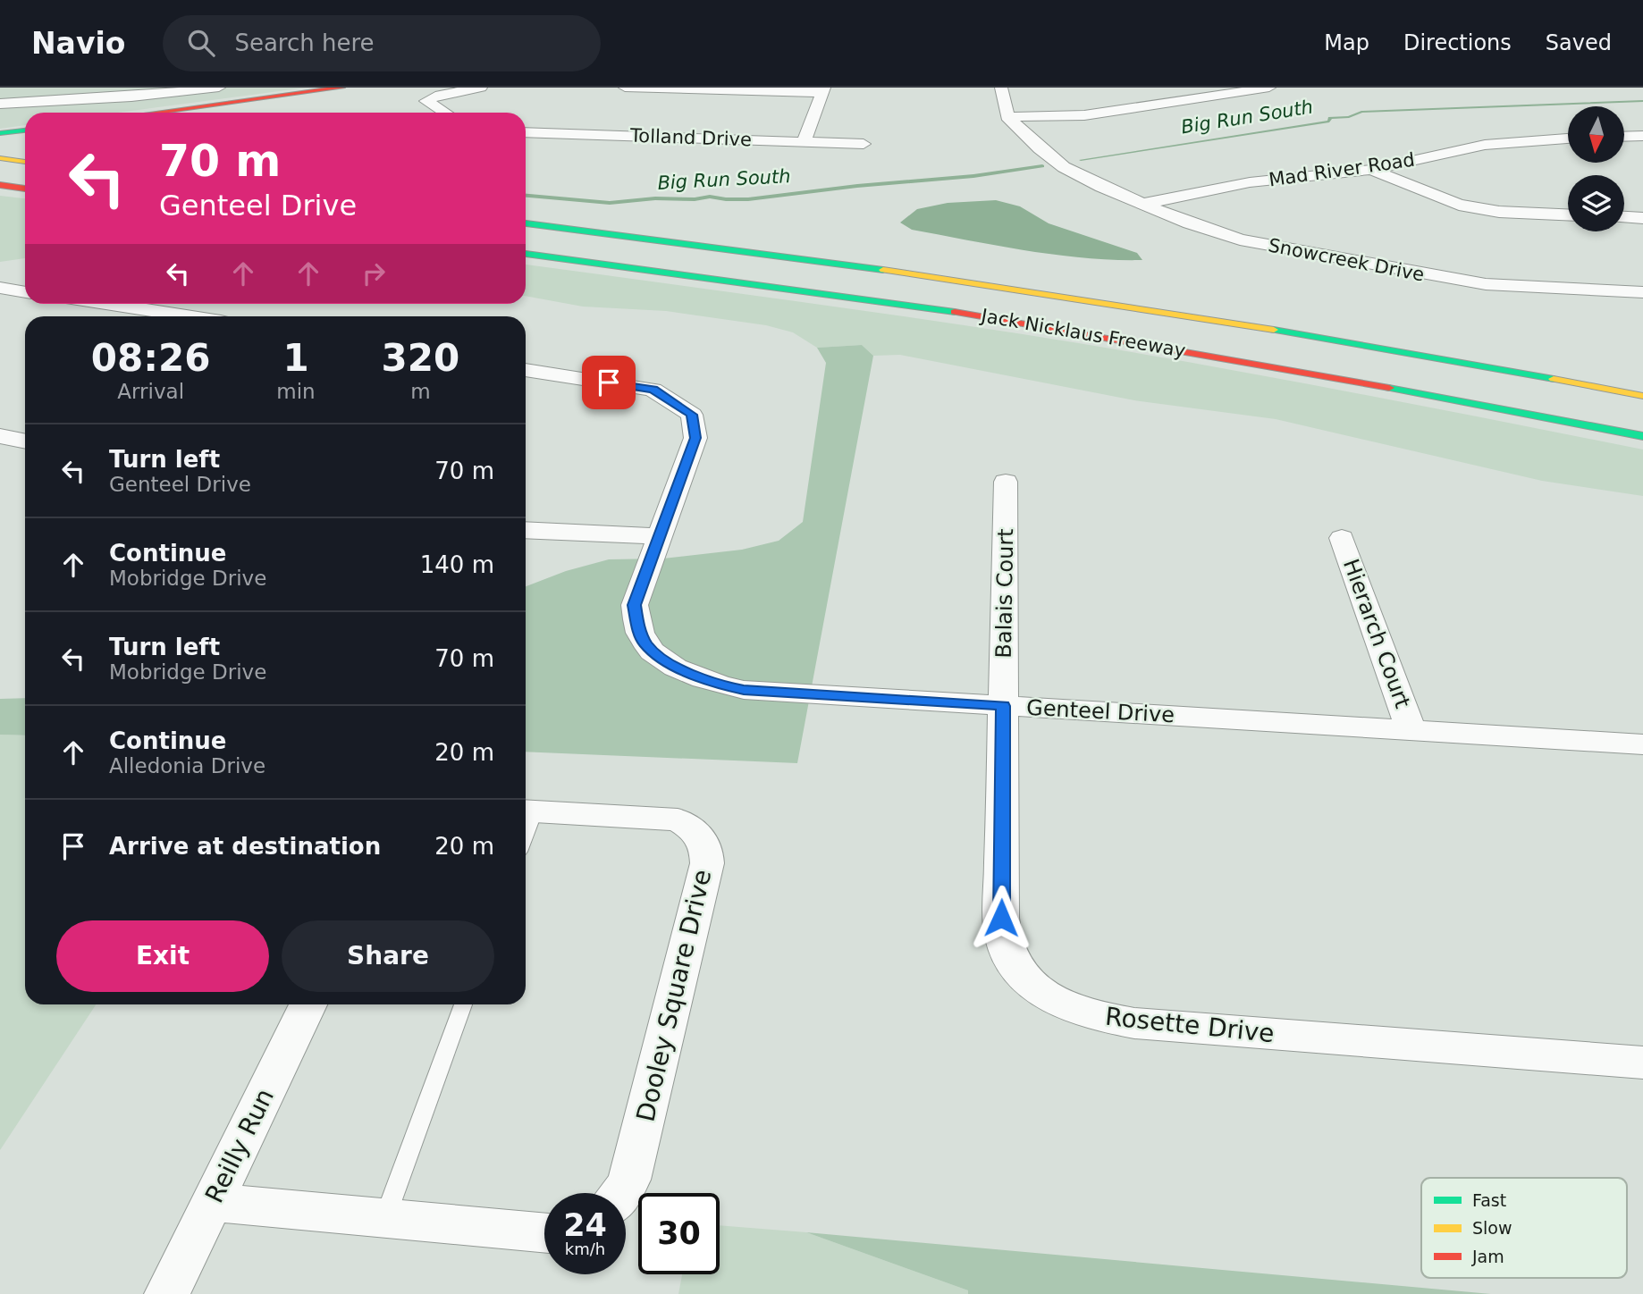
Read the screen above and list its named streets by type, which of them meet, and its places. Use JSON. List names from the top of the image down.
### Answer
{
  "streets": {
    "main road": ["Jack Nicklaus Freeway"],
    "street": [
      "Tolland Drive",
      "Mad River Road",
      "Snowcreek Drive",
      "Balais Court",
      "Hierarch Court",
      "Genteel Drive",
      "Dooley Square Drive",
      "Rosette Drive",
      "Reilly Run"
    ]
  },
  "crossings": [
    ["Mad River Road", "Snowcreek Drive"],
    ["Balais Court", "Genteel Drive"],
    ["Balais Court", "Rosette Drive"],
    ["Hierarch Court", "Genteel Drive"],
    ["Genteel Drive", "Rosette Drive"]
  ],
  "water": ["Big Run South"],
  "legend": ["Fast", "Slow", "Jam"],
  "north": "bottom",
  "page": {
    "header": "Navio",
    "search": "Search here",
    "nav": ["Map", "Directions", "Saved"],
    "turn": ["70 m", "Genteel Drive"],
    "eta": [
      "08:26",
      "Arrival",
      "1",
      "min",
      "320",
      "m"
    ],
    "list": [
      {
        "name": "Turn left",
        "note": "Genteel Drive",
        "value": "70 m"
      },
      {
        "name": "Continue",
        "note": "Mobridge Drive",
        "value": "140 m"
      },
      {
        "name": "Turn left",
        "note": "Mobridge Drive",
        "value": "70 m"
      },
      {
        "name": "Continue",
        "note": "Alledonia Drive",
        "value": "20 m"
      },
      {
        "name": "Arrive at destination",
        "value": "20 m"
      }
    ],
    "buttons": ["Exit", "Share"],
    "speed": "24 km/h",
    "limit": "30"
  }
}
